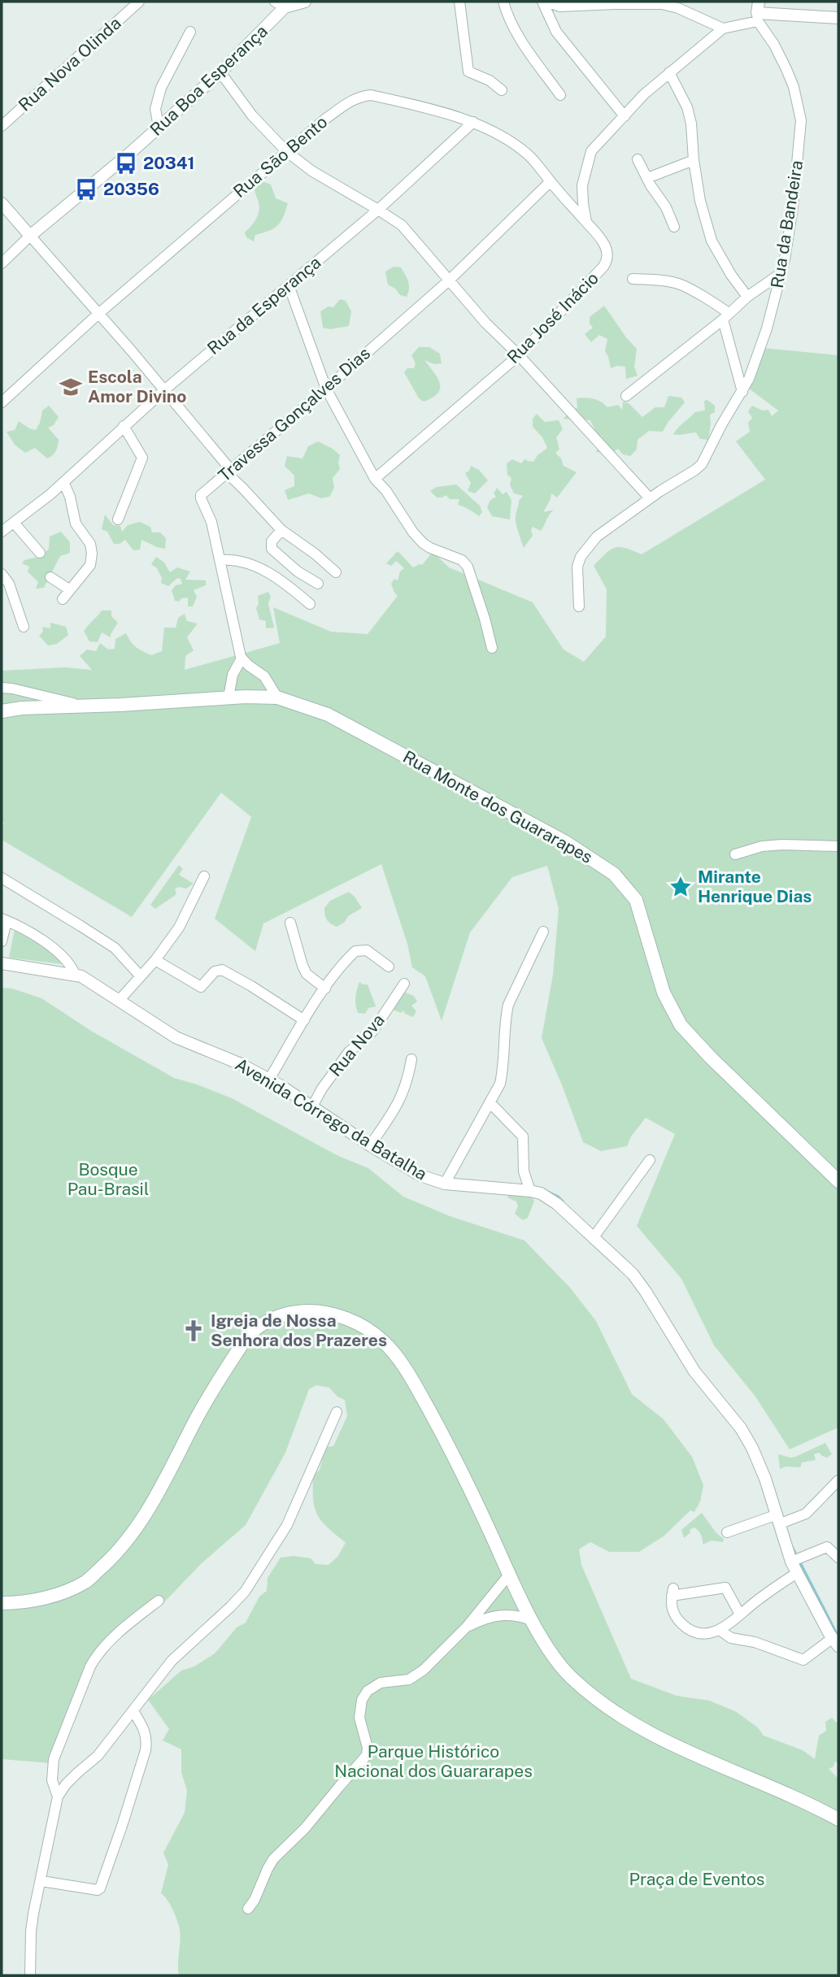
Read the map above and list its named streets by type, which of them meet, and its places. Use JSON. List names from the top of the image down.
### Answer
{
  "streets": {
    "main road": ["Rua Monte dos Guararapes"],
    "street": [
      "Rua Nova Olinda",
      "Rua Boa Esperança",
      "Rua São Bento",
      "Rua da Bandeira",
      "Rua da Esperança",
      "Rua José Inácio",
      "Travessa Gonçalves Dias",
      "Rua Nova",
      "Avenida Córrego da Batalha"
    ]
  },
  "crossings": [
    ["Rua São Bento", "Rua da Esperança"],
    ["Rua São Bento", "Rua José Inácio"],
    ["Rua São Bento", "Travessa Gonçalves Dias"],
    ["Rua Nova", "Avenida Córrego da Batalha"]
  ],
  "parks": ["Bosque Pau-Brasil", "Parque Histórico Nacional dos Guararapes", "Praça de Eventos"],
  "places": {
    "bus stop": ["20341", "20356"],
    "school or university": ["Escola Amor Divino"],
    "place": ["Mirante Henrique Dias"],
    "church": ["Igreja de Nossa Senhora dos Prazeres"]
  }
}
